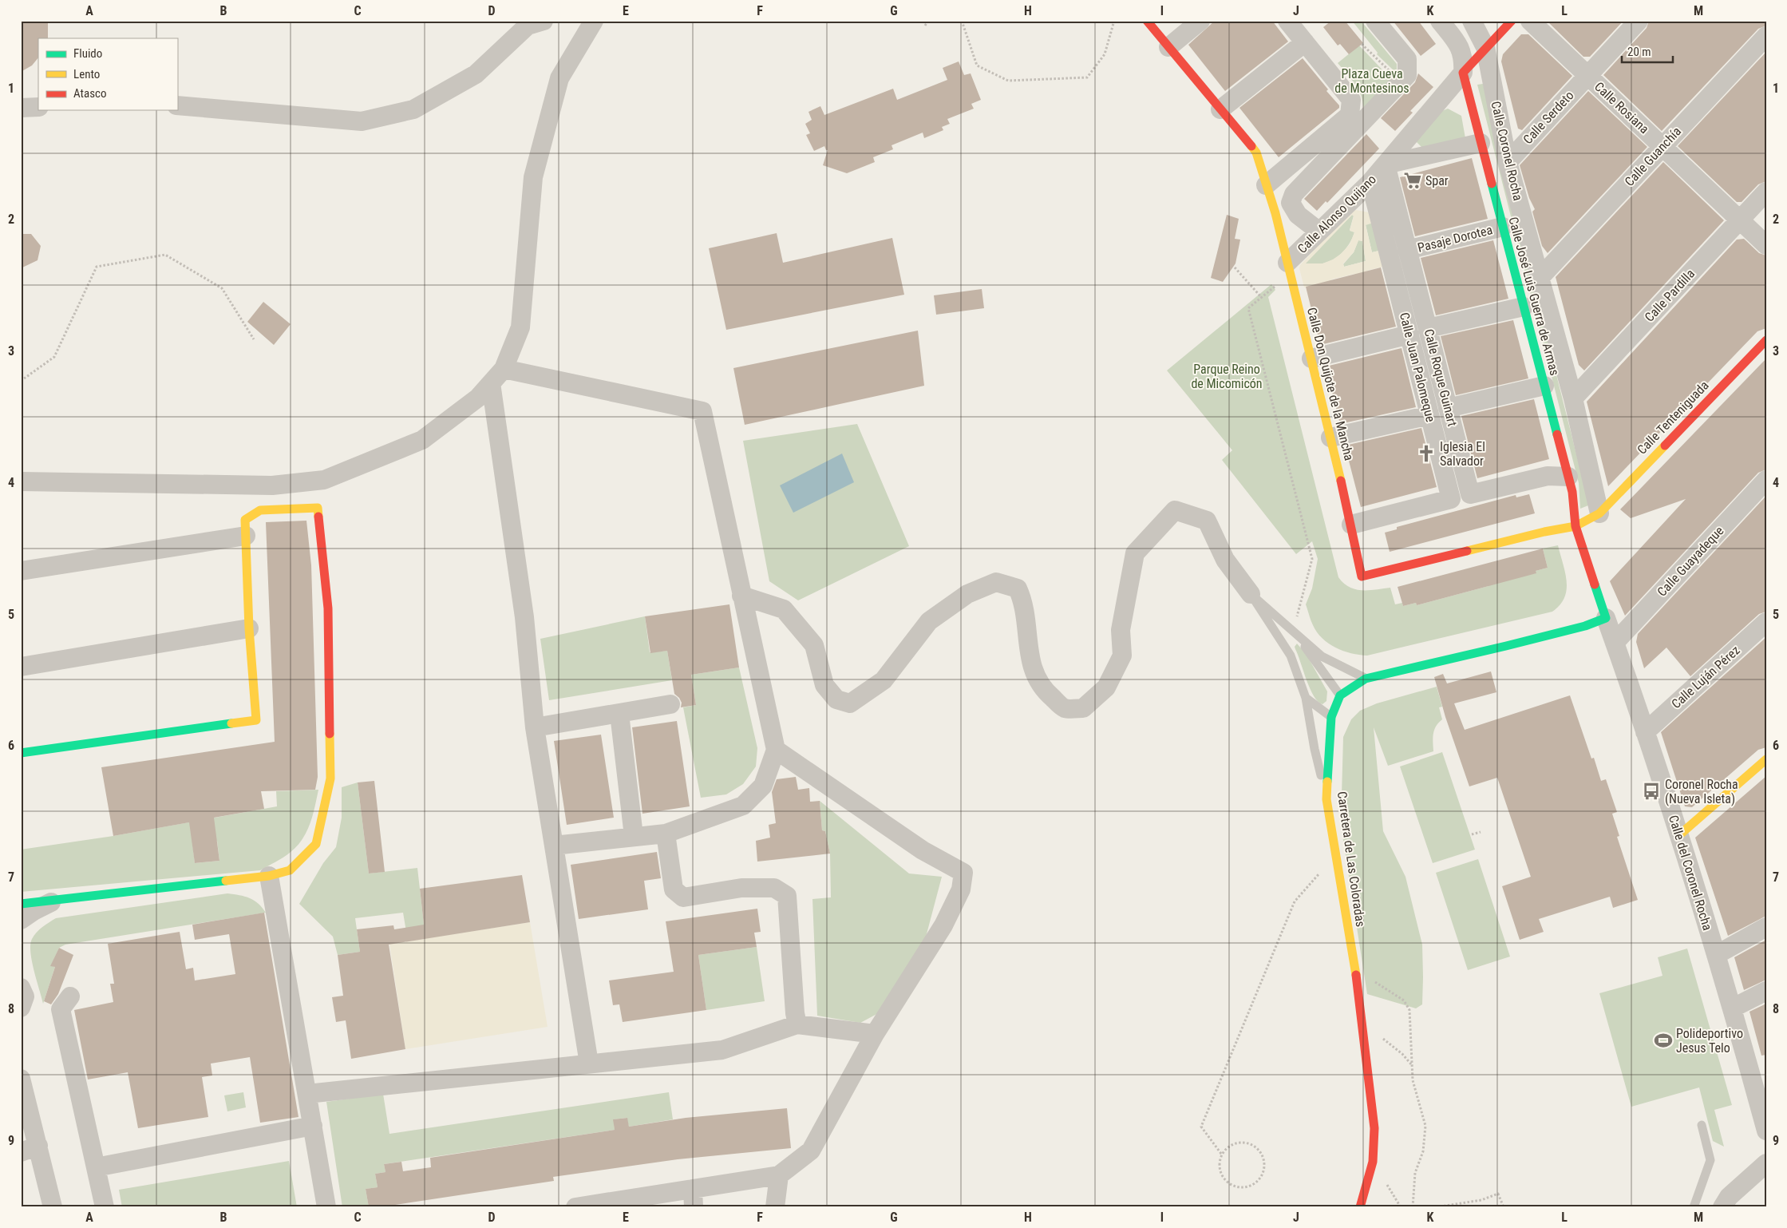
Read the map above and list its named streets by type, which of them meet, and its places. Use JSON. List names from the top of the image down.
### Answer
{
  "streets": {
    "street": [
      "Calle Rosiana",
      "Calle Serdeto",
      "Calle Coronel Rocha",
      "Calle Guanchía",
      "Calle Alonso Quijano",
      "Pasaje Dorotea",
      "Calle Pardilla",
      "Calle José Luis Guerra de Armas",
      "Calle Juan Palomeque",
      "Calle Roque Guinart",
      "Calle Don Quijote de la Mancha",
      "Calle Tenteniguada",
      "Calle Guayadeque",
      "Calle Luján Pérez",
      "Carretera de Las Coloradas",
      "Calle del Coronel Rocha"
    ]
  },
  "crossings": [
    ["Calle Rosiana", "Calle Serdeto"],
    ["Calle Rosiana", "Calle Guanchía"],
    ["Calle Rosiana", "Calle Pardilla"],
    ["Calle Serdeto", "Calle Coronel Rocha"],
    ["Calle Coronel Rocha", "Calle Guanchía"],
    ["Calle Coronel Rocha", "Calle Pardilla"],
    ["Calle Coronel Rocha", "Calle Tenteniguada"],
    ["Calle Alonso Quijano", "Calle José Luis Guerra de Armas"],
    ["Calle Alonso Quijano", "Calle Juan Palomeque"],
    ["Calle Alonso Quijano", "Calle Roque Guinart"],
    ["Calle Alonso Quijano", "Calle Don Quijote de la Mancha"],
    ["Pasaje Dorotea", "Calle José Luis Guerra de Armas"],
    ["Pasaje Dorotea", "Calle Roque Guinart"],
    ["Calle José Luis Guerra de Armas", "Calle Roque Guinart"],
    ["Calle José Luis Guerra de Armas", "Calle Don Quijote de la Mancha"],
    ["Calle José Luis Guerra de Armas", "Calle Tenteniguada"],
    ["Calle José Luis Guerra de Armas", "Calle del Coronel Rocha"],
    ["Calle Juan Palomeque", "Calle Don Quijote de la Mancha"],
    ["Calle Don Quijote de la Mancha", "Calle Tenteniguada"],
    ["Calle Don Quijote de la Mancha", "Calle del Coronel Rocha"],
    ["Calle Tenteniguada", "Calle del Coronel Rocha"],
    ["Calle Guayadeque", "Calle del Coronel Rocha"],
    ["Calle Luján Pérez", "Calle del Coronel Rocha"]
  ],
  "parks": ["Plaza Cueva de Montesinos", "Parque Reino de Micomicón"],
  "places": {
    "supermarket": ["Spar"],
    "church": ["Iglesia El Salvador"],
    "bus stop": ["Coronel Rocha (Nueva Isleta)"],
    "sports": ["Polideportivo Jesus Telo"]
  },
  "legend": ["Fluido", "Lento", "Atasco"],
  "scale_bar": "20 m",
  "grid": {
    "columns": [
      "A",
      "B",
      "C",
      "D",
      "E",
      "F",
      "G",
      "H",
      "I",
      "J",
      "K",
      "L",
      "M"
    ],
    "rows": [
      "1",
      "2",
      "3",
      "4",
      "5",
      "6",
      "7",
      "8",
      "9"
    ]
  }
}
